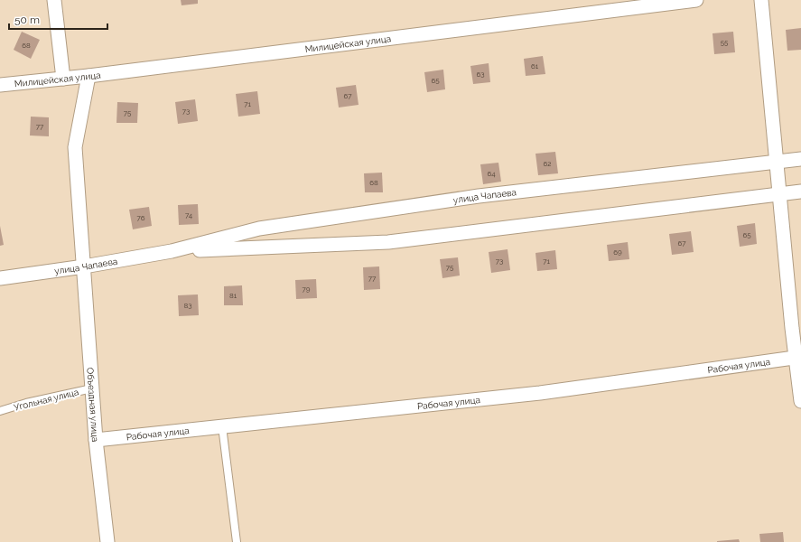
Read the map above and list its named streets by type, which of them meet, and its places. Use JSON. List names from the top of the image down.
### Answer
{
  "streets": {
    "street": [
      "Милицейская улица",
      "улица Чапаева",
      "Рабочая улица",
      "Объездная улица"
    ],
    "lane": ["Угольная улица"]
  },
  "crossings": [
    ["Милицейская улица", "Объездная улица"],
    ["улица Чапаева", "Объездная улица"],
    ["Рабочая улица", "Объездная улица"],
    ["Угольная улица", "Объездная улица"]
  ],
  "house_numbers": [
    "55",
    "68",
    "61",
    "63",
    "65",
    "67",
    "71",
    "73",
    "75",
    "77",
    "62",
    "64",
    "68",
    "74",
    "76",
    "65",
    "67",
    "69",
    "73",
    "71",
    "75",
    "77",
    "79",
    "81",
    "83"
  ],
  "scale_bar": "50 m"
}
